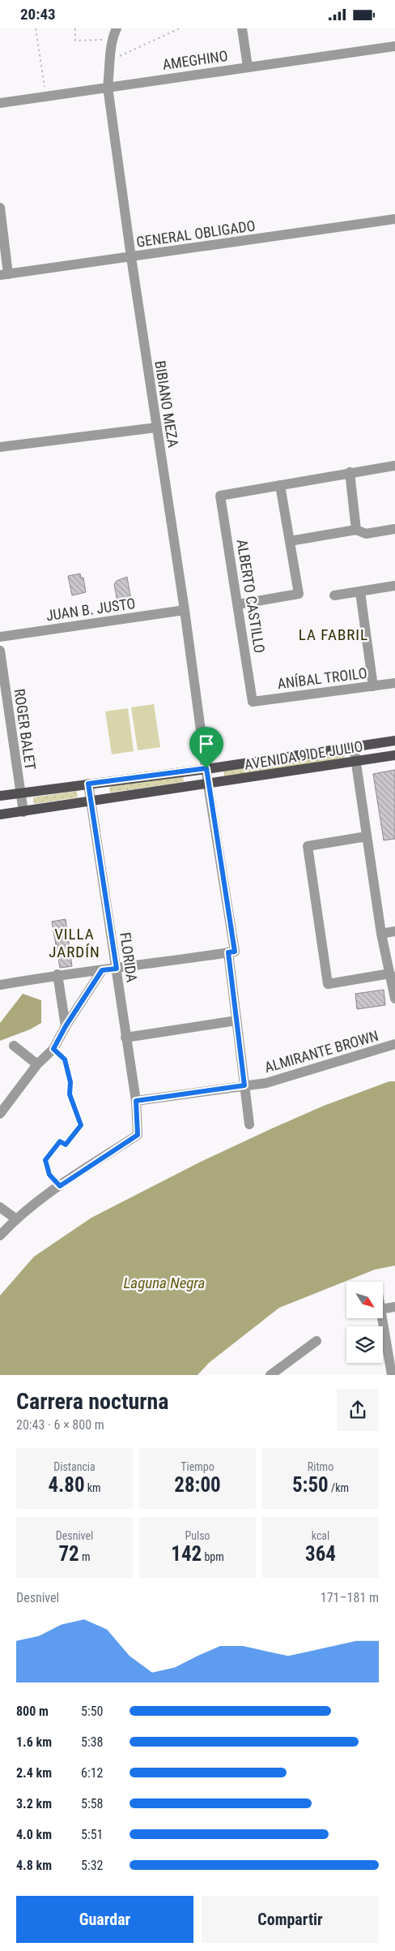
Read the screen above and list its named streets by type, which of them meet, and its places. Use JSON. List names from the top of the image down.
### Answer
{
  "streets": {
    "main road": ["AVENIDA 9 DE JULIO"],
    "street": [
      "AMEGHINO",
      "GENERAL OBLIGADO",
      "BIBIANO MEZA",
      "ALBERTO CASTILLO",
      "JUAN B. JUSTO",
      "ANÍBAL TROILO",
      "ROGER BALET",
      "FLORIDA",
      "ALMIRANTE BROWN"
    ]
  },
  "crossings": [
    ["AMEGHINO", "BIBIANO MEZA"],
    ["GENERAL OBLIGADO", "BIBIANO MEZA"],
    ["BIBIANO MEZA", "JUAN B. JUSTO"],
    ["BIBIANO MEZA", "AVENIDA 9 DE JULIO"],
    ["BIBIANO MEZA", "ALMIRANTE BROWN"],
    ["ALBERTO CASTILLO", "ANÍBAL TROILO"],
    ["ROGER BALET", "AVENIDA 9 DE JULIO"],
    ["AVENIDA 9 DE JULIO", "FLORIDA"],
    ["FLORIDA", "ALMIRANTE BROWN"]
  ],
  "districts": ["LA FABRIL", "VILLA JARDÍN"],
  "water": ["Laguna Negra"],
  "north": "bottom right",
  "page": {
    "status": "20:43",
    "heading": ["Carrera nocturna", "20:43 · 6 × 800 m"],
    "stats": [
      ["Distancia", "4.80 km"],
      ["Tiempo", "28:00"],
      ["Ritmo", "5:50 /km"],
      ["Desnivel", "72 m"],
      ["Pulso", "142 bpm"],
      ["kcal", "364"]
    ],
    "chart": ["Desnivel", "171–181 m"],
    "list": [
      {
        "name": "800 m",
        "note": "5:50"
      },
      {
        "name": "1.6 km",
        "note": "5:38"
      },
      {
        "name": "2.4 km",
        "note": "6:12"
      },
      {
        "name": "3.2 km",
        "note": "5:58"
      },
      {
        "name": "4.0 km",
        "note": "5:51"
      },
      {
        "name": "4.8 km",
        "note": "5:32"
      }
    ],
    "buttons": ["Guardar", "Compartir"]
  }
}
